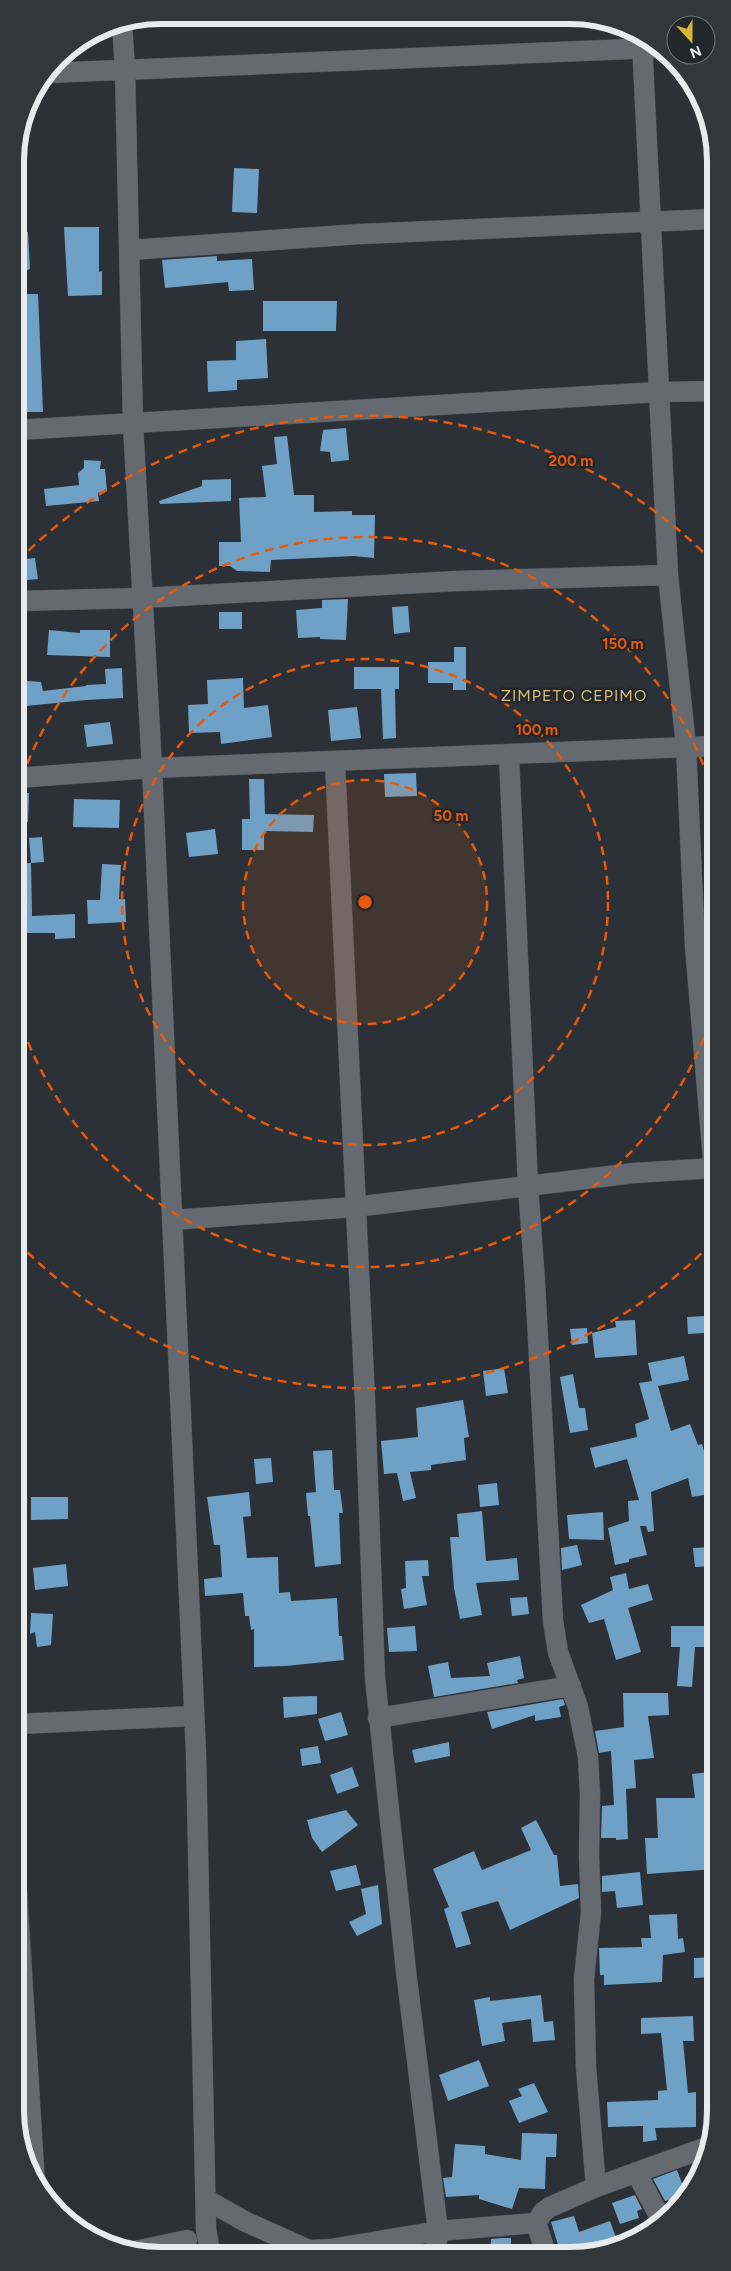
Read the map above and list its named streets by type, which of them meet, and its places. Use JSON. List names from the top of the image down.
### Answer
{
  "districts": ["ZIMPETO CEPIMO"],
  "north": "bottom",
  "rings": [
    "200 m",
    "150 m",
    "100 m",
    "50 m"
  ]
}
